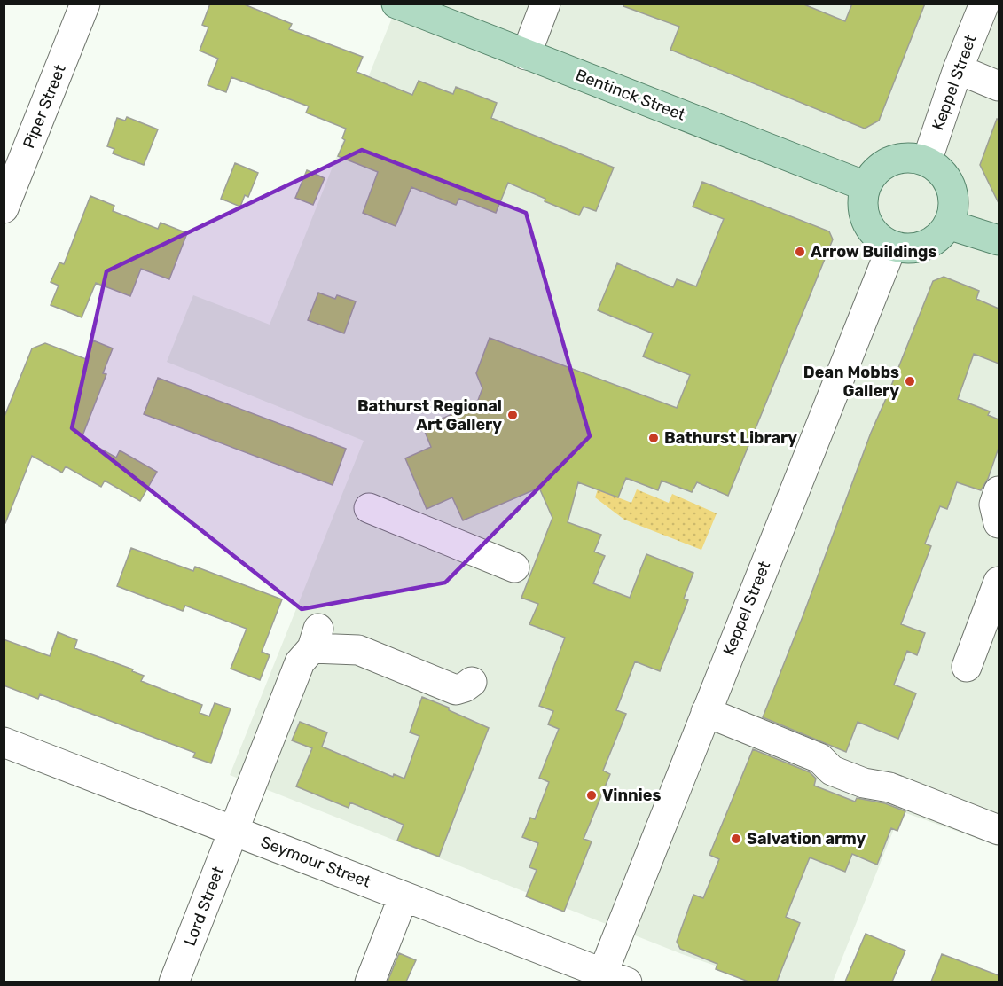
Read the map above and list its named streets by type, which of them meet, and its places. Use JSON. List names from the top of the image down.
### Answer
{
  "streets": {
    "main road": ["Bentinck Street"],
    "street": [
      "Keppel Street",
      "Piper Street",
      "Seymour Street",
      "Lord Street"
    ]
  },
  "crossings": [
    ["Keppel Street", "Bentinck Street"],
    ["Keppel Street", "Seymour Street"],
    ["Seymour Street", "Lord Street"]
  ],
  "places": [
    "Arrow Buildings",
    "Dean Mobbs Gallery",
    "Bathurst Regional Art Gallery",
    "Bathurst Library",
    "Vinnies",
    "Salvation army"
  ]
}
